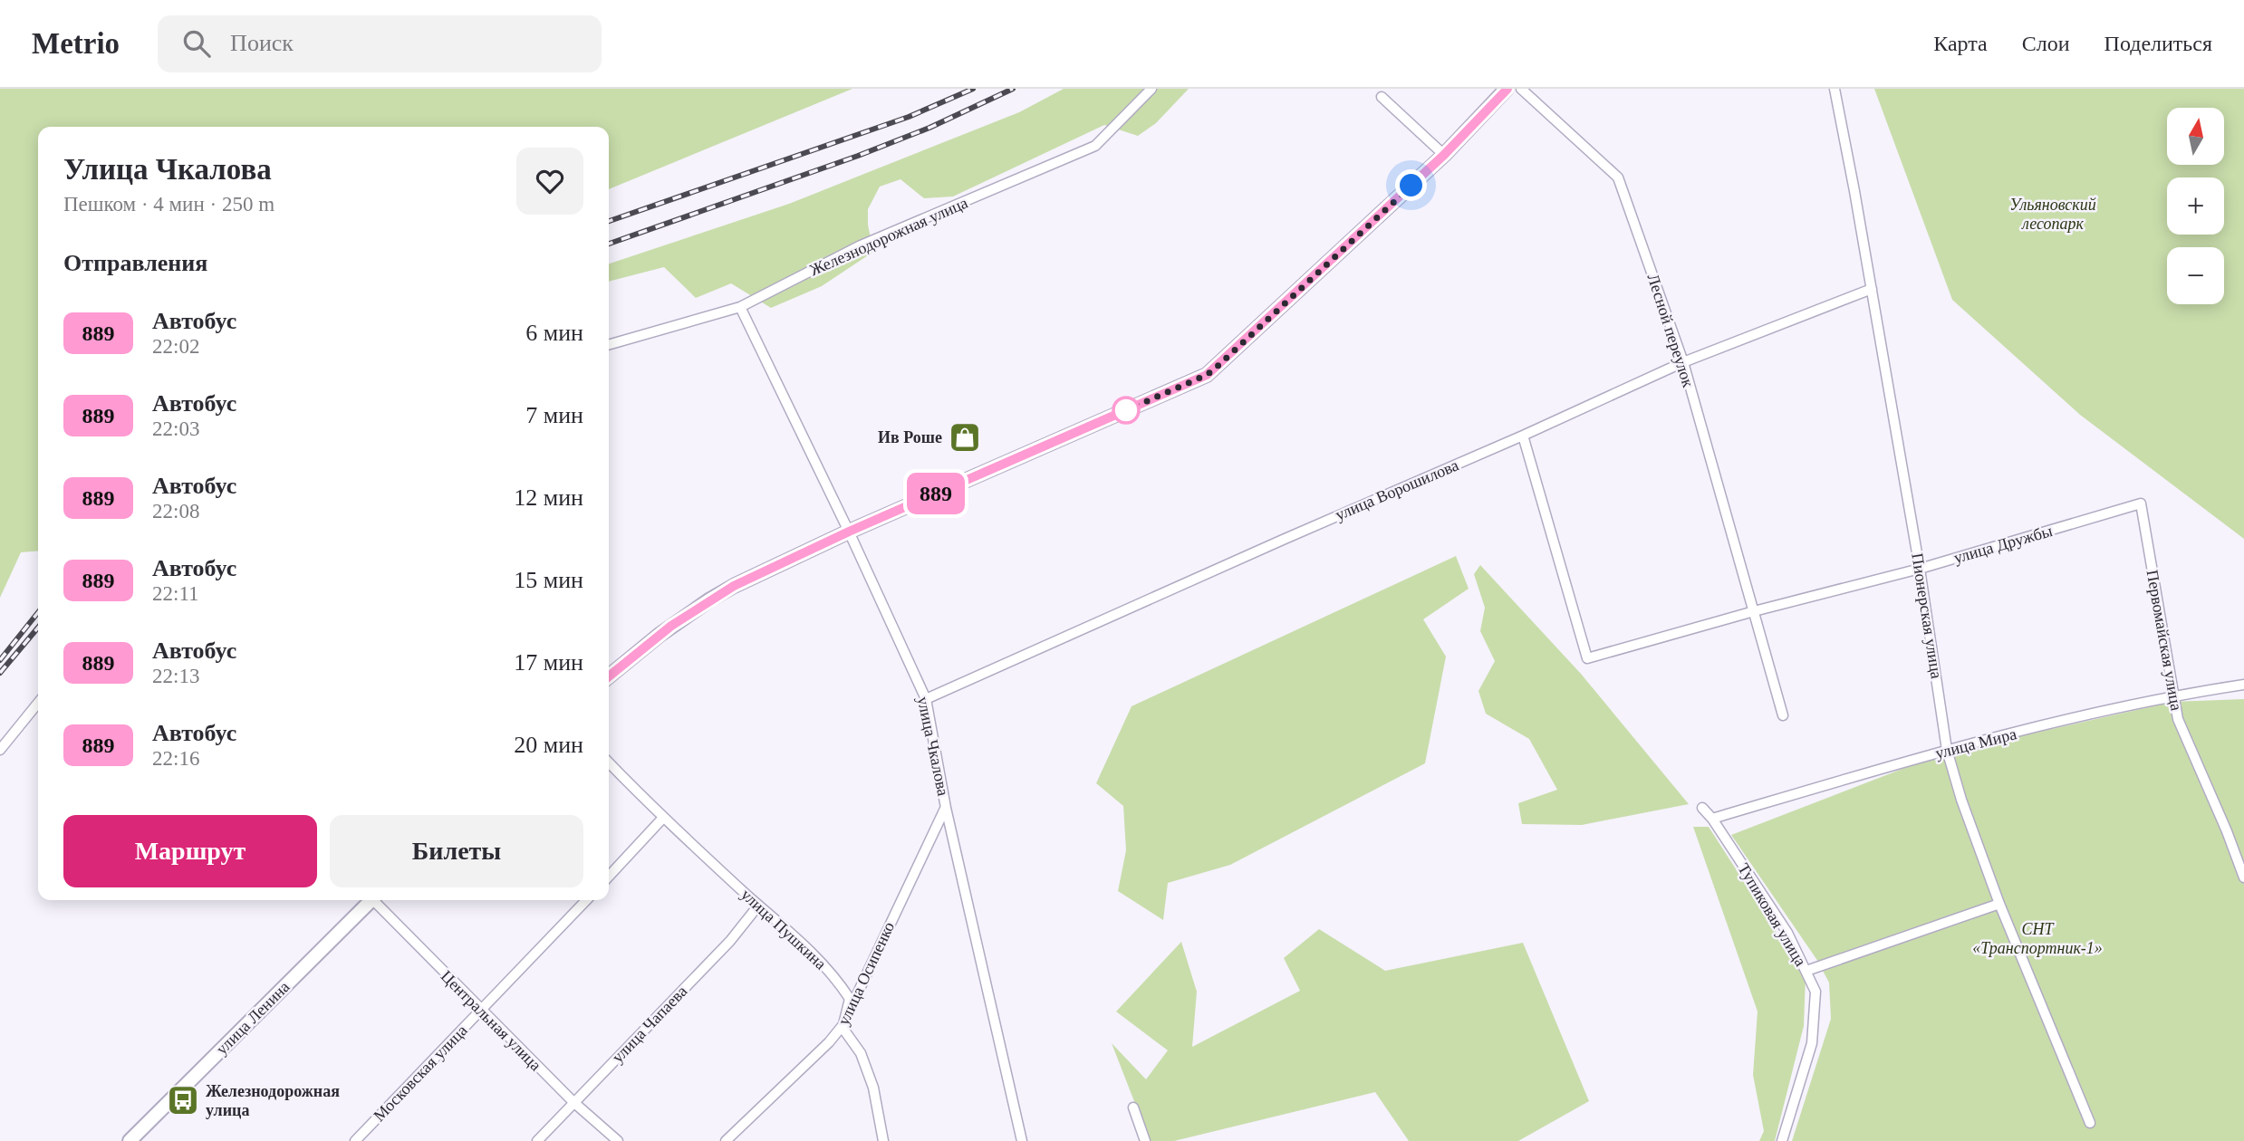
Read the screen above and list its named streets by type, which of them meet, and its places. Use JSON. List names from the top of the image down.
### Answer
{
  "streets": {
    "street": [
      "Железнодорожная улица",
      "Лесной переулок",
      "улица Ворошилова",
      "улица Дружбы",
      "Пионерская улица",
      "Первомайская улица",
      "улица Мира",
      "улица Чкалова",
      "Тупиковая улица",
      "улица Пушкина",
      "улица Осипенко",
      "улица Ленина",
      "Центральная улица",
      "улица Чапаева",
      "Московская улица"
    ]
  },
  "crossings": [
    ["Железнодорожная улица", "улица Чкалова"],
    ["Лесной переулок", "улица Ворошилова"],
    ["Лесной переулок", "улица Дружбы"],
    ["улица Ворошилова", "улица Дружбы"],
    ["улица Ворошилова", "Пионерская улица"],
    ["улица Ворошилова", "улица Чкалова"],
    ["улица Дружбы", "Пионерская улица"],
    ["улица Дружбы", "Первомайская улица"],
    ["Пионерская улица", "улица Мира"],
    ["Первомайская улица", "улица Мира"],
    ["улица Мира", "Тупиковая улица"],
    ["улица Чкалова", "улица Осипенко"],
    ["улица Пушкина", "улица Осипенко"],
    ["улица Пушкина", "улица Чапаева"],
    ["Центральная улица", "улица Чапаева"],
    ["Центральная улица", "Московская улица"]
  ],
  "parks": ["Ульяновский лесопарк", "СНТ «Транспортник-1»"],
  "places": {
    "shop": ["Ив Роше"],
    "bus stop": ["Железнодорожная улица"]
  },
  "lines": ["bus line 889"],
  "north": "top",
  "page": {
    "header": "Metrio",
    "search": "Поиск",
    "nav": ["Карта", "Слои", "Поделиться"],
    "on_map": "889",
    "map_buttons": ["+", "−"],
    "heading": [
      ["Улица Чкалова", "Пешком · 4 мин · 250 m"],
      "Отправления"
    ],
    "list": [
      {
        "mark": "889",
        "name": "Автобус",
        "note": "22:02",
        "value": "6 мин"
      },
      {
        "mark": "889",
        "name": "Автобус",
        "note": "22:03",
        "value": "7 мин"
      },
      {
        "mark": "889",
        "name": "Автобус",
        "note": "22:08",
        "value": "12 мин"
      },
      {
        "mark": "889",
        "name": "Автобус",
        "note": "22:11",
        "value": "15 мин"
      },
      {
        "mark": "889",
        "name": "Автобус",
        "note": "22:13",
        "value": "17 мин"
      },
      {
        "mark": "889",
        "name": "Автобус",
        "note": "22:16",
        "value": "20 мин"
      }
    ],
    "buttons": ["Маршрут", "Билеты"]
  }
}
